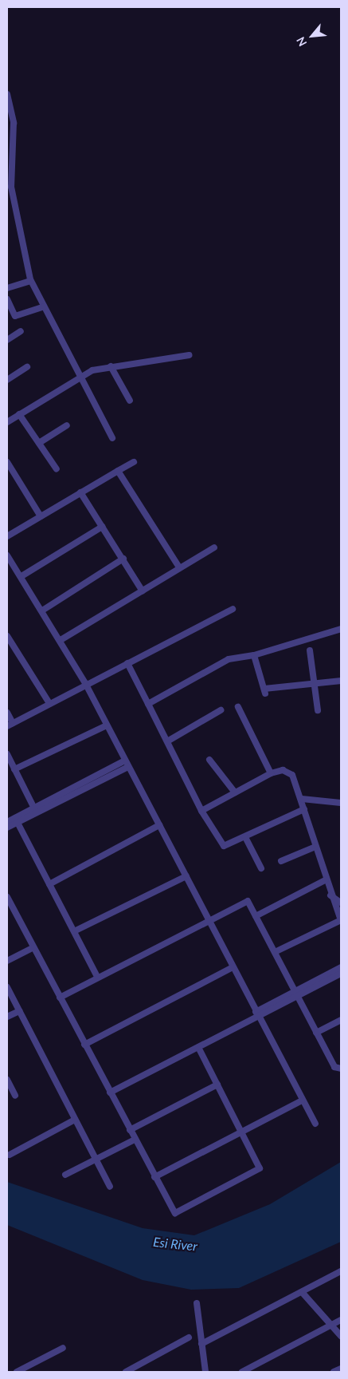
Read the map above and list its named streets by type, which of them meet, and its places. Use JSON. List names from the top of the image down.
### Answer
{
  "water": ["Esi River"],
  "north": "bottom left"
}
